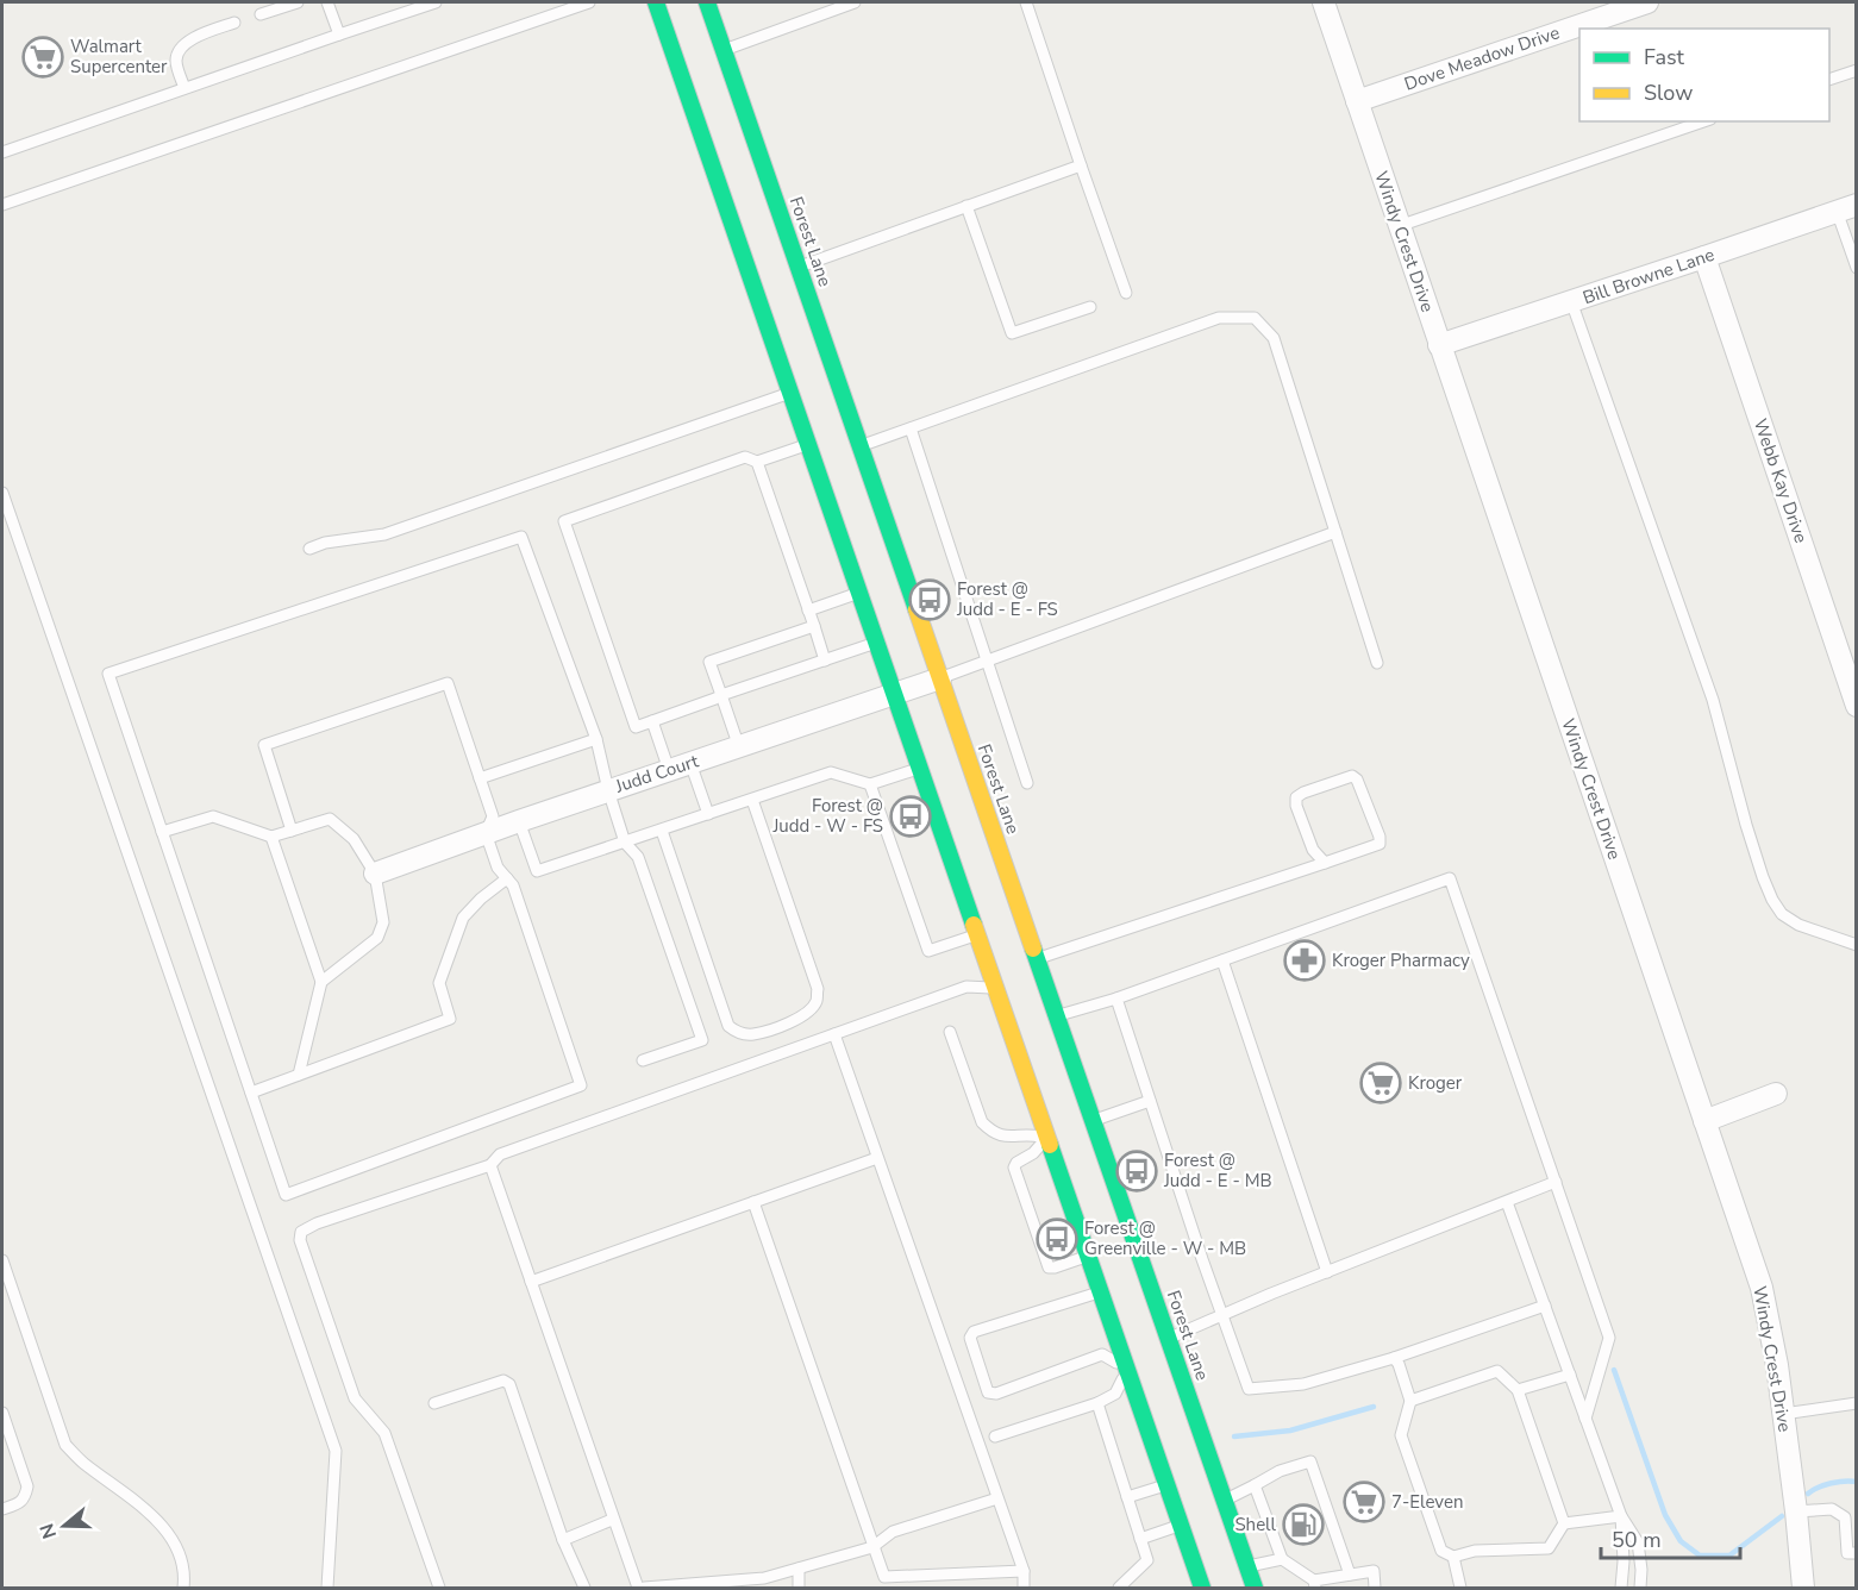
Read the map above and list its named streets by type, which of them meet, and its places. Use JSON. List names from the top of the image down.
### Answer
{
  "streets": {
    "main road": ["Forest Lane"],
    "street": [
      "Dove Meadow Drive",
      "Windy Crest Drive",
      "Bill Browne Lane",
      "Webb Kay Drive",
      "Judd Court"
    ]
  },
  "crossings": [
    ["Dove Meadow Drive", "Windy Crest Drive"],
    ["Forest Lane", "Judd Court"],
    ["Windy Crest Drive", "Bill Browne Lane"],
    ["Bill Browne Lane", "Webb Kay Drive"]
  ],
  "places": {
    "supermarket": ["Walmart Supercenter", "Kroger", "7-Eleven"],
    "bus stop": [
      "Forest @ Judd - E - FS",
      "Forest @ Judd - W - FS",
      "Forest @ Judd - E - MB",
      "Forest @ Greenville - W - MB"
    ],
    "pharmacy": ["Kroger Pharmacy"],
    "fuel station": ["Shell"]
  },
  "legend": ["Fast", "Slow"],
  "scale_bar": "50 m",
  "north": "left"
}
